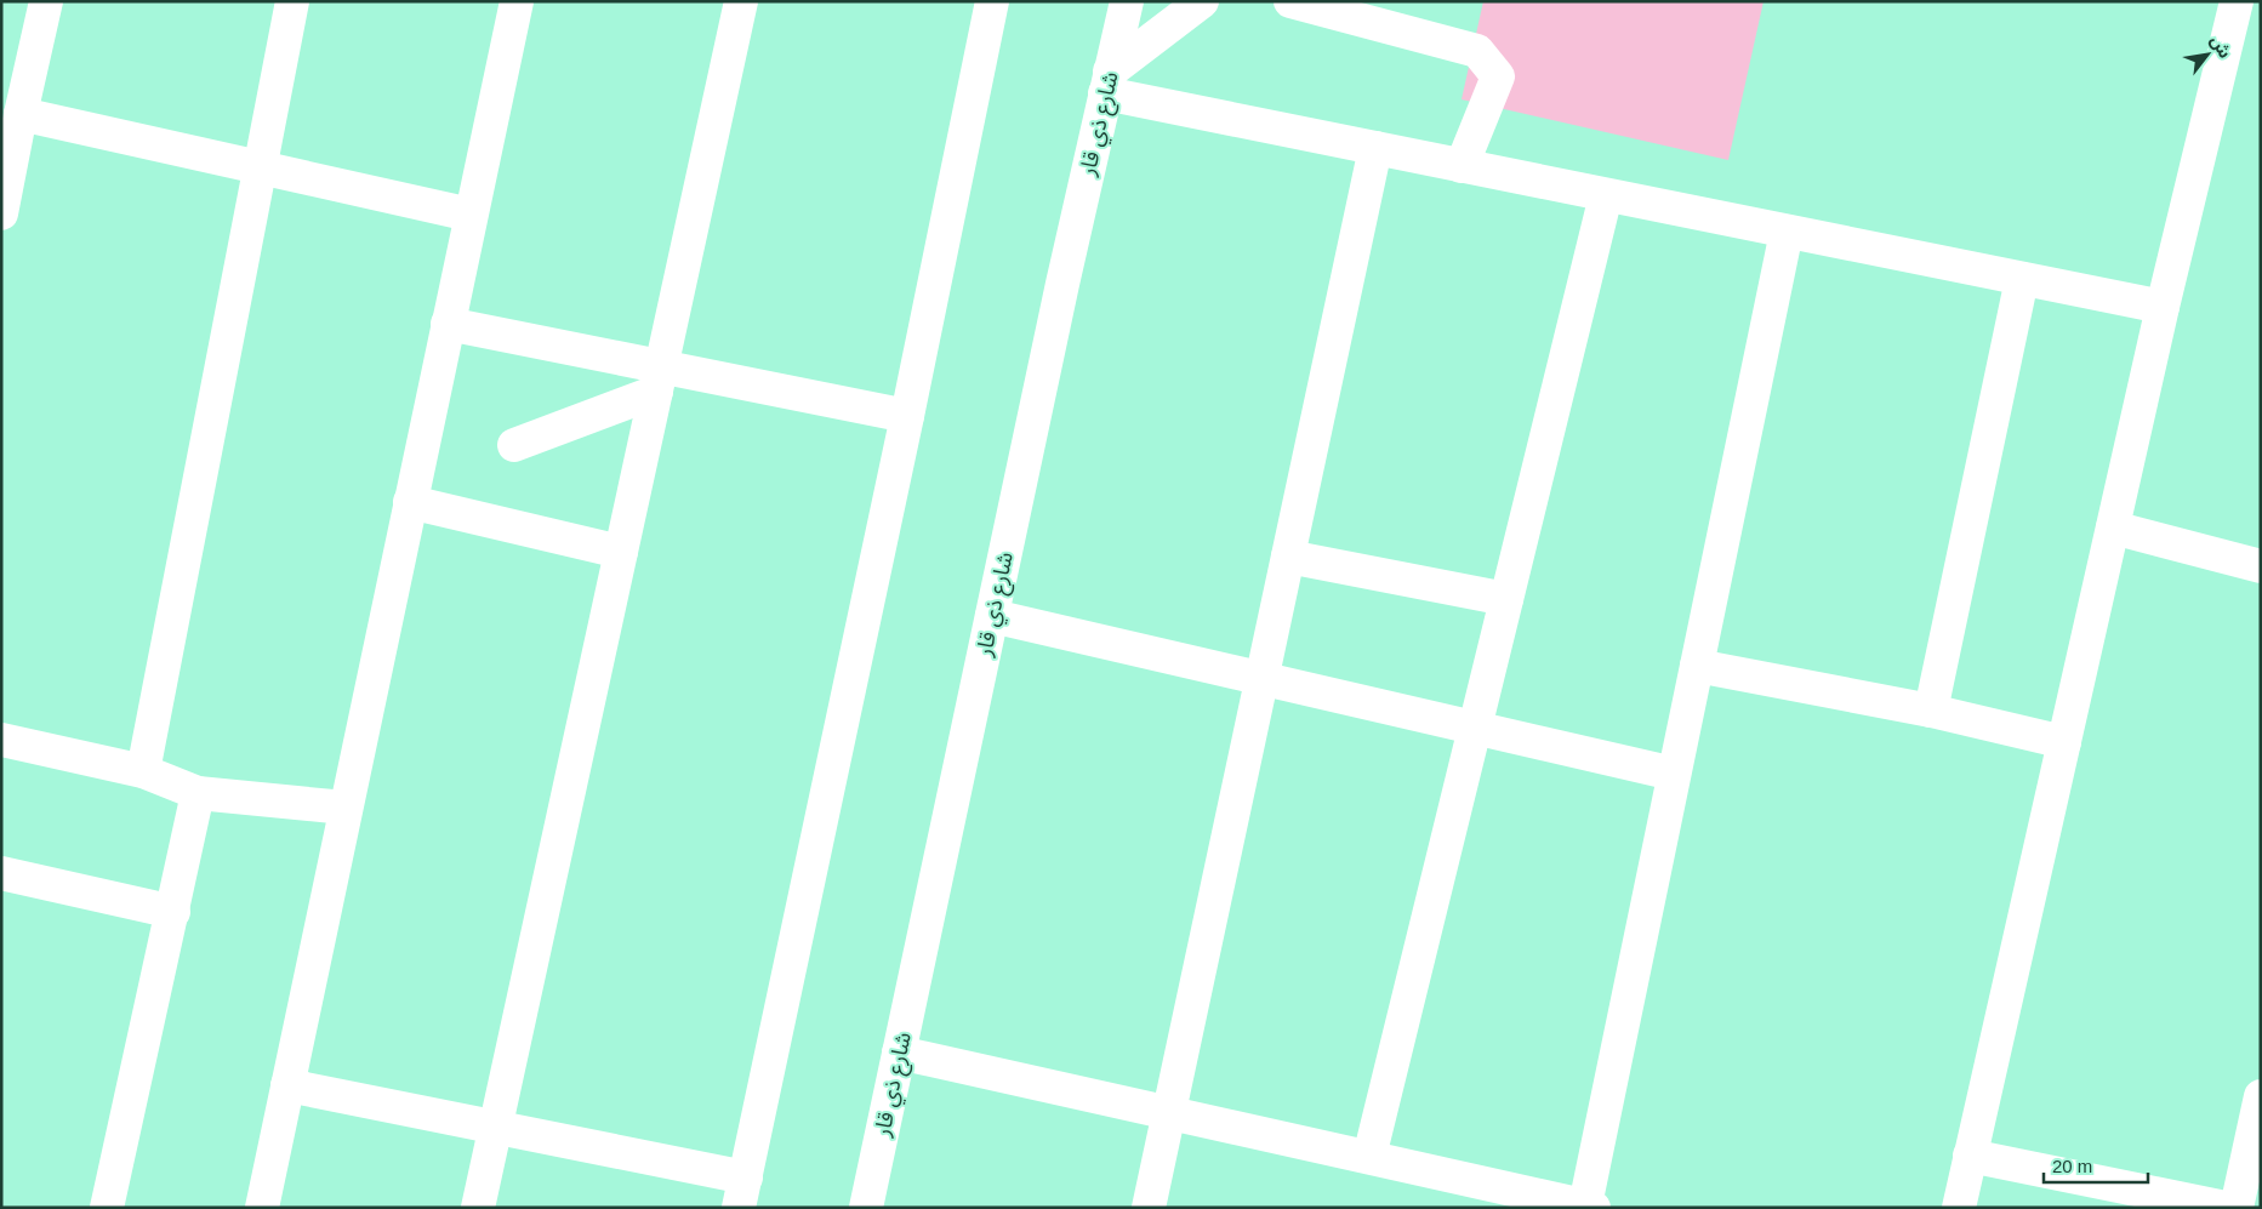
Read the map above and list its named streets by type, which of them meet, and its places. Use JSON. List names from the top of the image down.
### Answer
{
  "streets": {
    "street": ["شارع ذي قار"]
  },
  "scale_bar": "20 m",
  "north": "top right"
}
